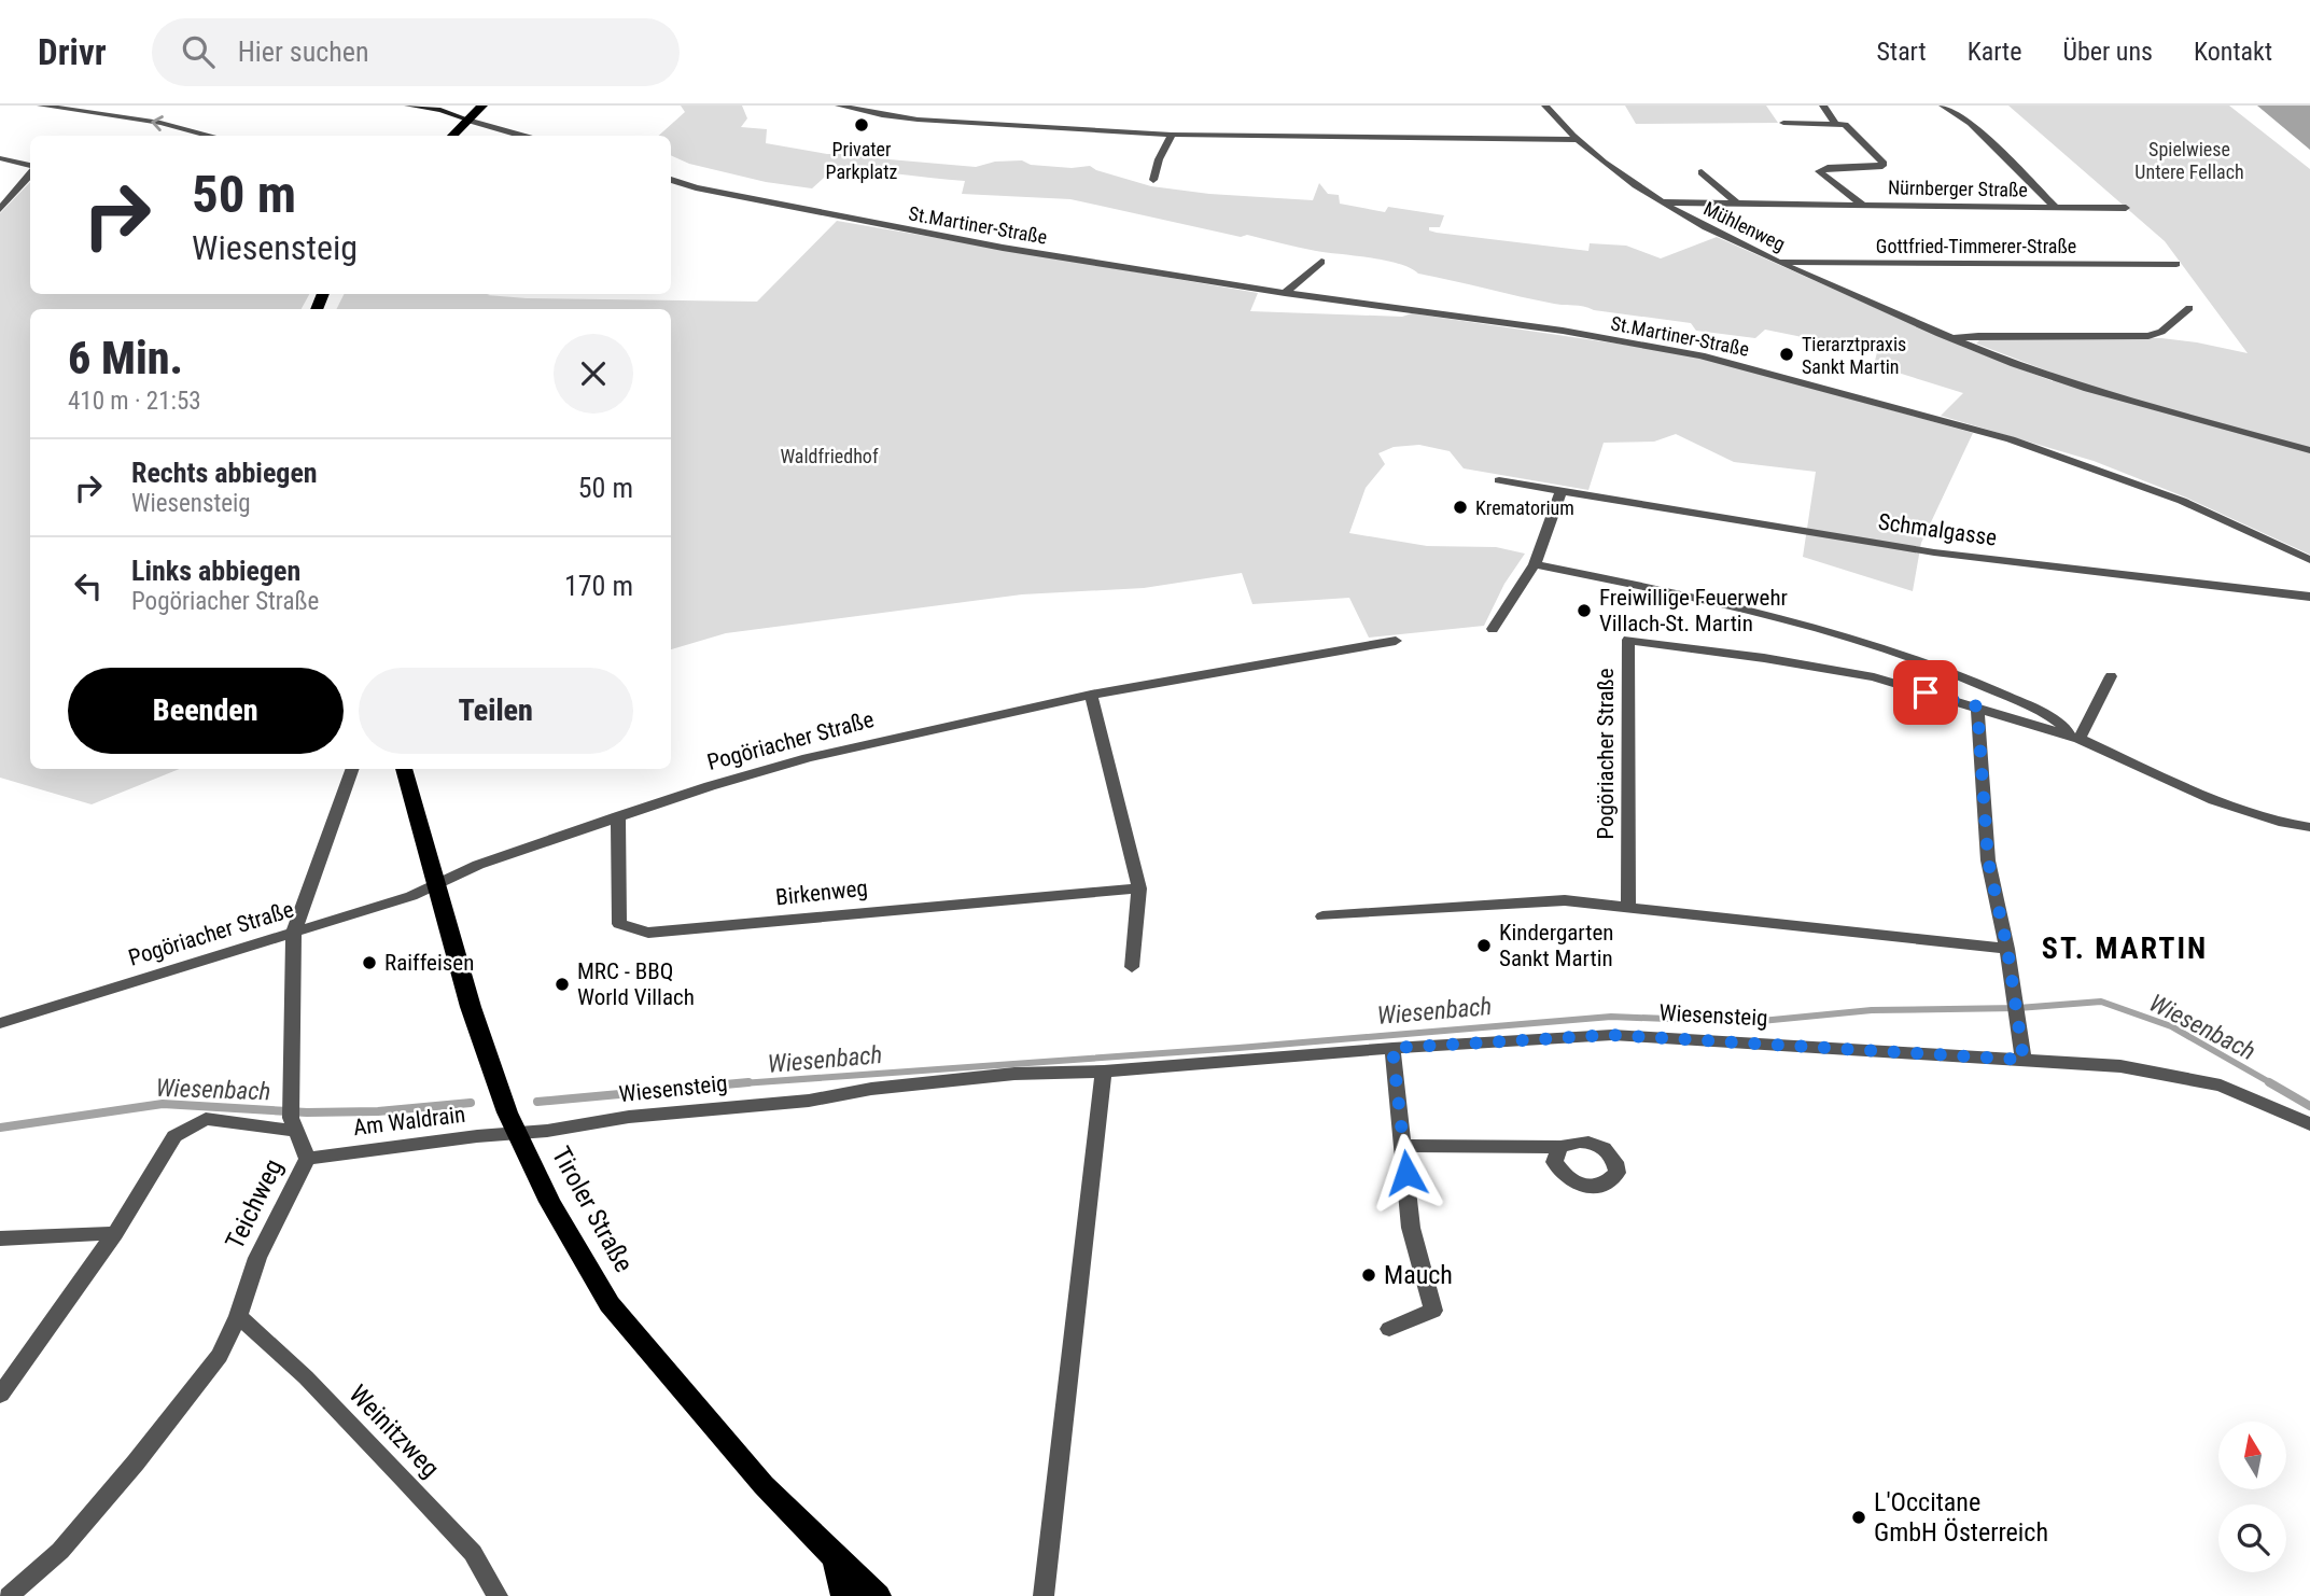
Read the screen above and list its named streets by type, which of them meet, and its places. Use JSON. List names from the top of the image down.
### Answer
{
  "streets": {
    "main road": ["Tiroler Straße"],
    "street": [
      "Nürnberger Straße",
      "St.Martiner-Straße",
      "Mühlenweg",
      "Gottfried-Timmerer-Straße",
      "Schmalgasse",
      "Pogöriacher Straße",
      "Birkenweg",
      "Wiesensteig",
      "Am Waldrain",
      "Teichweg",
      "Weinitzweg"
    ]
  },
  "crossings": [
    ["Nürnberger Straße", "Mühlenweg"],
    ["Mühlenweg", "Gottfried-Timmerer-Straße"],
    ["Pogöriacher Straße", "Birkenweg"],
    ["Pogöriacher Straße", "Teichweg"],
    ["Pogöriacher Straße", "Tiroler Straße"],
    ["Wiesensteig", "Am Waldrain"],
    ["Wiesensteig", "Tiroler Straße"],
    ["Am Waldrain", "Teichweg"],
    ["Am Waldrain", "Tiroler Straße"],
    ["Teichweg", "Weinitzweg"]
  ],
  "districts": ["ST. MARTIN"],
  "water": ["Wiesenbach"],
  "parks": ["Spielwiese Untere Fellach", "Waldfriedhof"],
  "places": [
    "Privater Parkplatz",
    "Tierarztpraxis Sankt Martin",
    "Krematorium",
    "Freiwillige Feuerwehr Villach-St. Martin",
    "Kindergarten Sankt Martin",
    "Raiffeisen",
    "MRC - BBQ World Villach",
    "Mauch",
    "L'Occitane GmbH Österreich"
  ],
  "north": "top",
  "page": {
    "header": "Drivr",
    "search": "Hier suchen",
    "nav": [
      "Start",
      "Karte",
      "Über uns",
      "Kontakt"
    ],
    "turn": ["50 m", "Wiesensteig"],
    "heading": ["6 Min.", "410 m · 21:53"],
    "list": [
      {
        "name": "Rechts abbiegen",
        "note": "Wiesensteig",
        "value": "50 m"
      },
      {
        "name": "Links abbiegen",
        "note": "Pogöriacher Straße",
        "value": "170 m"
      }
    ],
    "buttons": ["Beenden", "Teilen"]
  }
}
